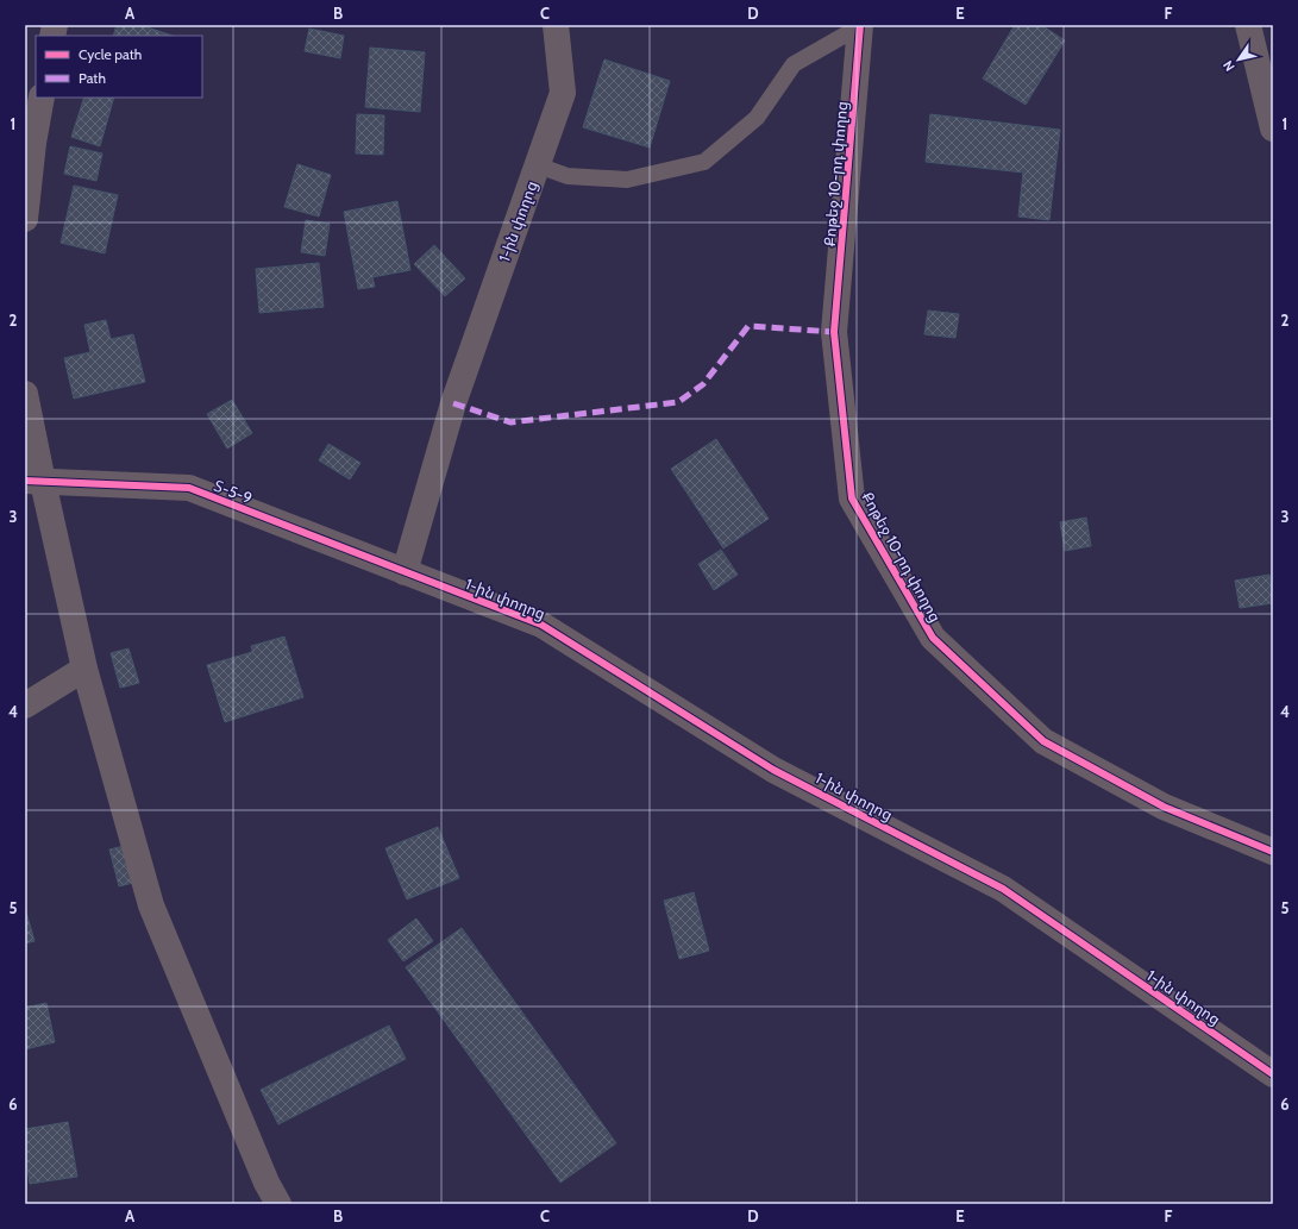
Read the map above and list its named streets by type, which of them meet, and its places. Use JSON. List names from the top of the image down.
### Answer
{
  "streets": {
    "street": ["Քոթեջ 10-րդ փողոց", "1-ին փողոց", "Տ-5-9"]
  },
  "crossings": [
    ["1-ին փողոց", "Տ-5-9"]
  ],
  "legend": ["Cycle path", "Path"],
  "north": "bottom left",
  "grid": {
    "columns": [
      "A",
      "B",
      "C",
      "D",
      "E",
      "F"
    ],
    "rows": [
      "1",
      "2",
      "3",
      "4",
      "5",
      "6"
    ]
  }
}
